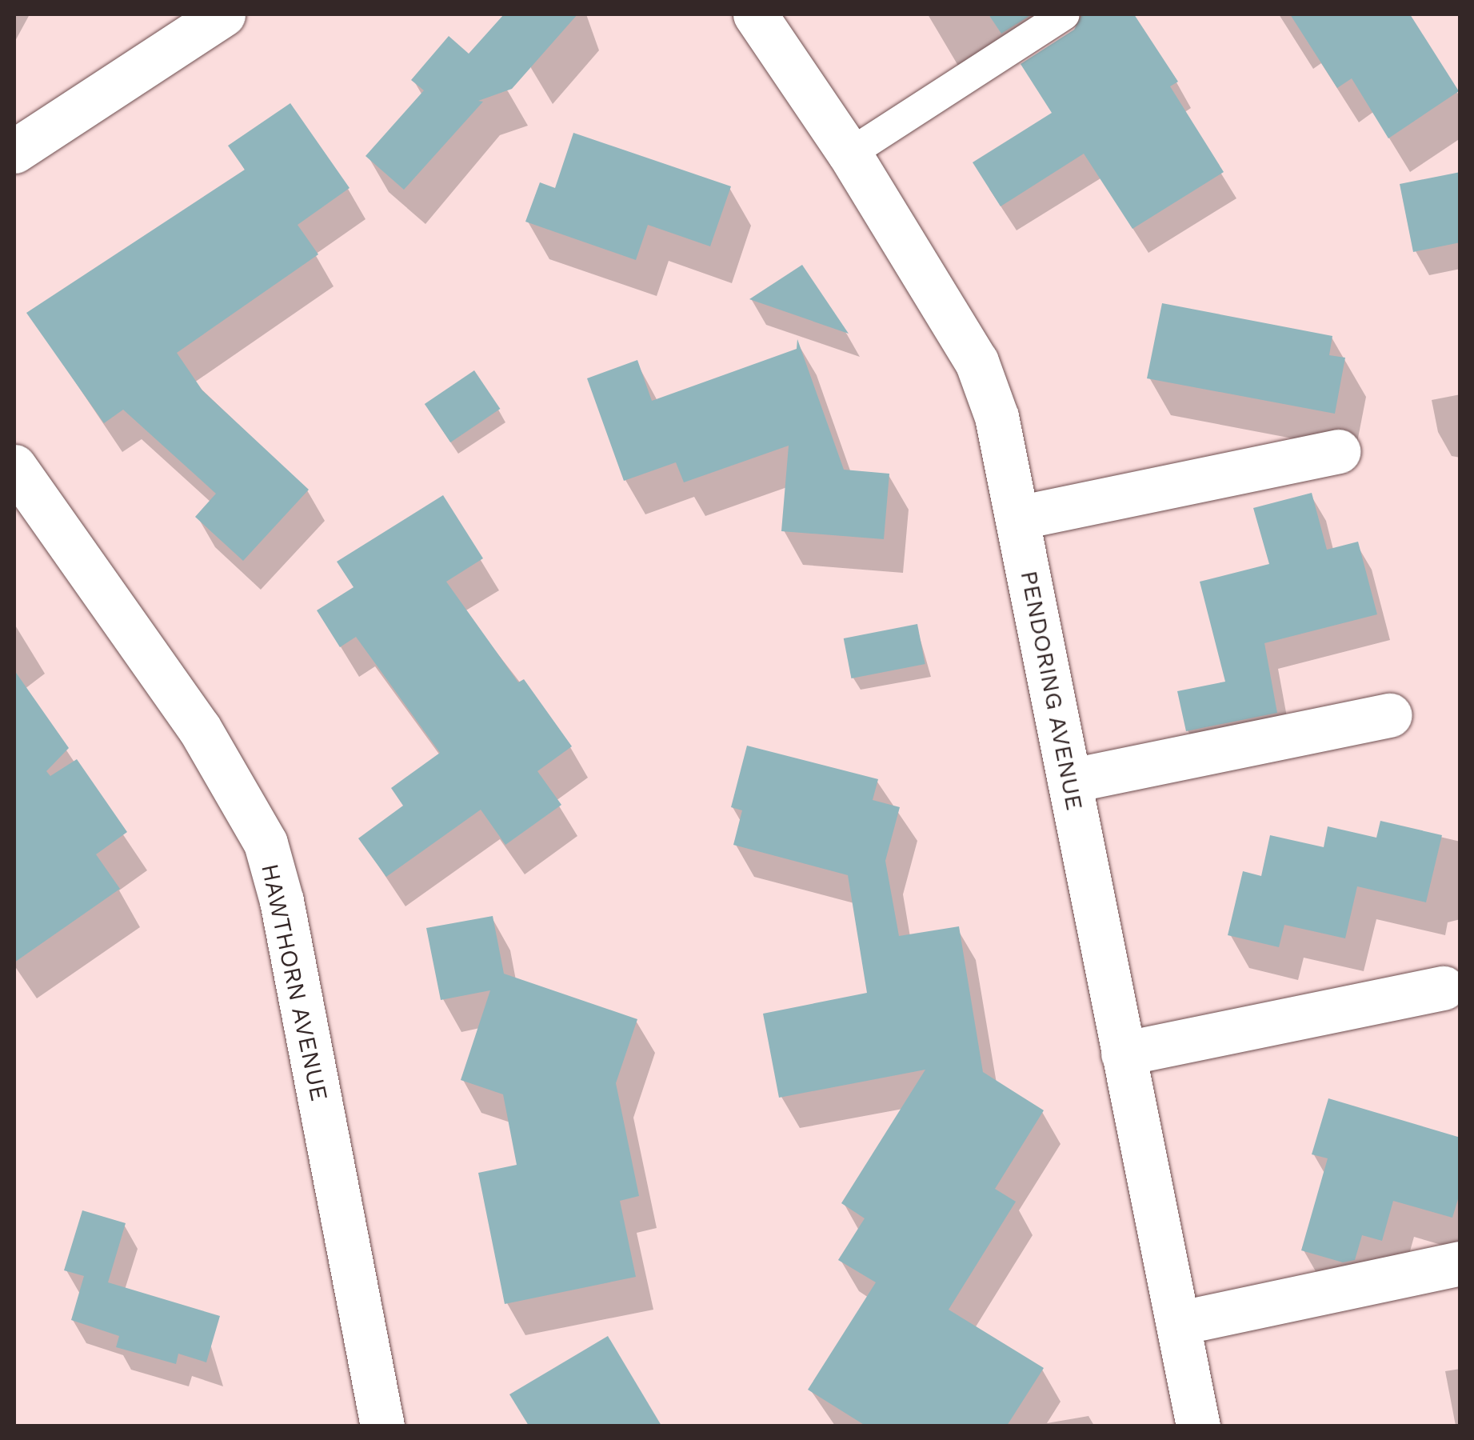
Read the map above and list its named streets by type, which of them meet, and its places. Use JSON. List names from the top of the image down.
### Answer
{
  "streets": {
    "street": ["PENDORING AVENUE", "HAWTHORN AVENUE"]
  }
}
